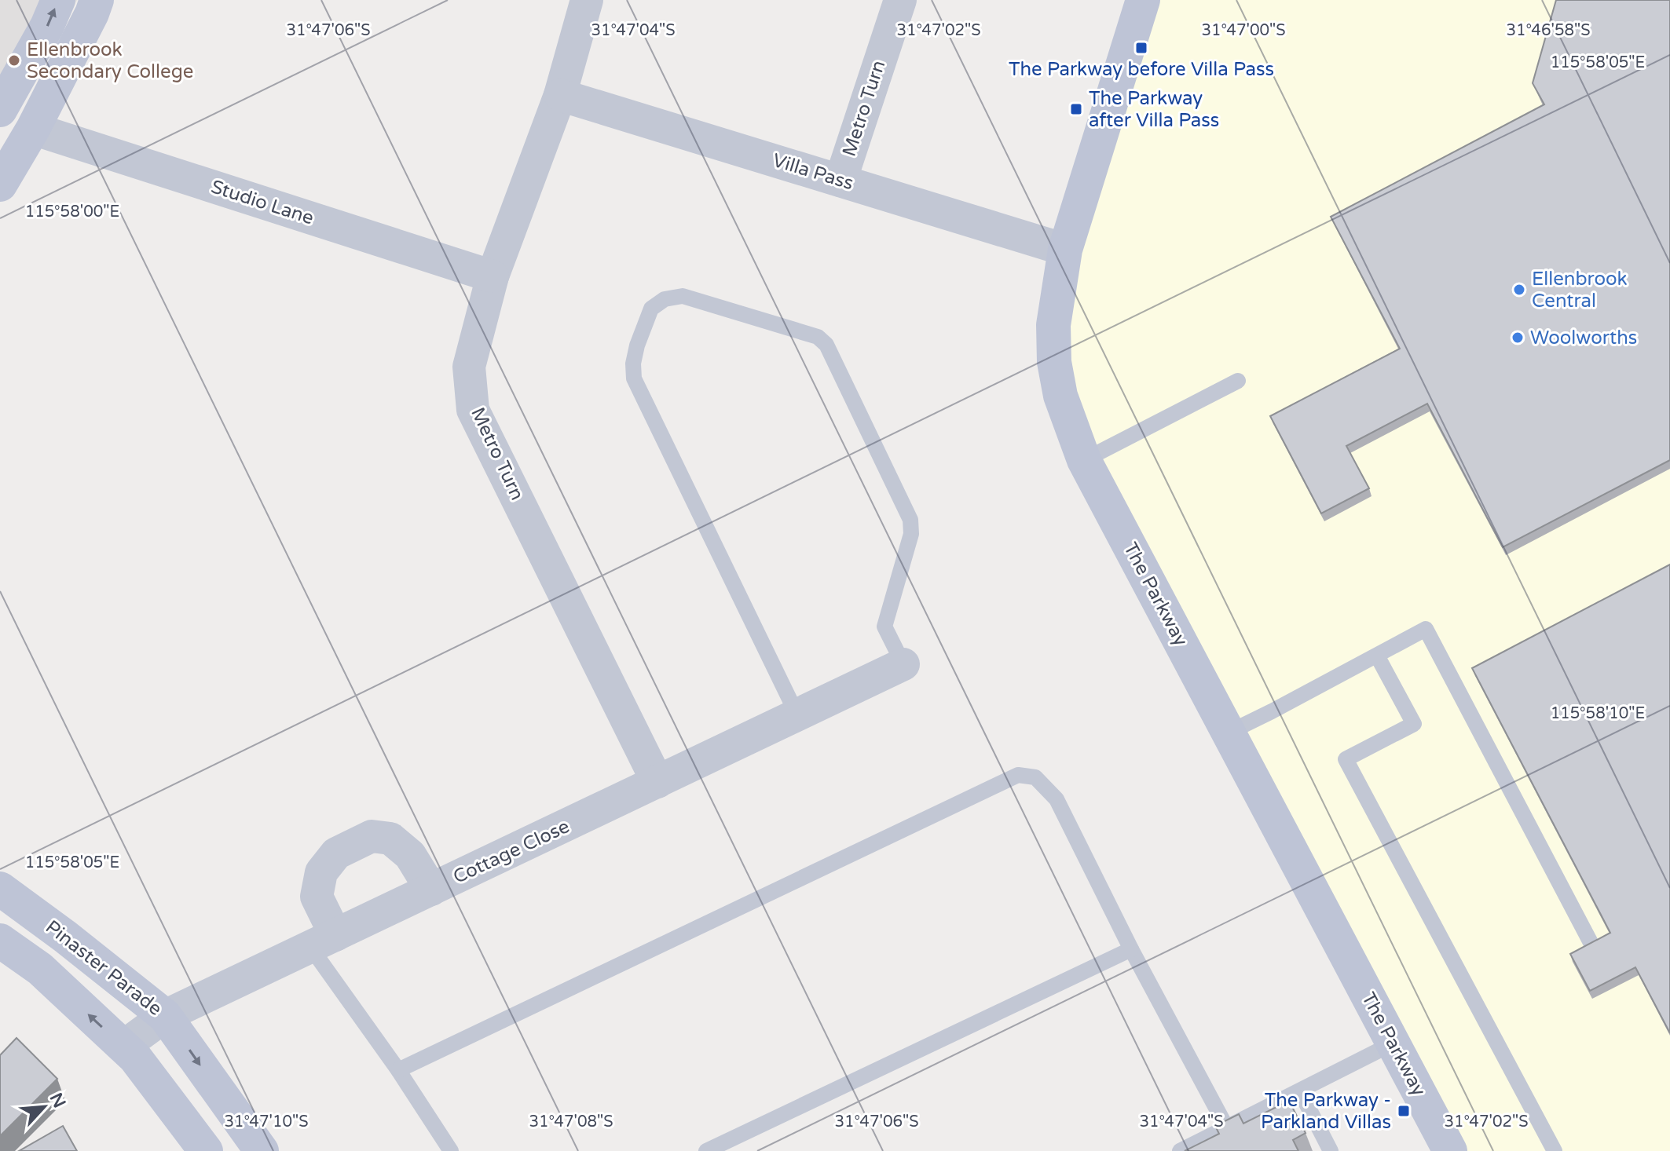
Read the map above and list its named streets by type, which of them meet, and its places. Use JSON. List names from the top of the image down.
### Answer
{
  "streets": {
    "street": [
      "Metro Turn",
      "Villa Pass",
      "Studio Lane",
      "The Parkway",
      "Cottage Close",
      "Pinaster Parade"
    ]
  },
  "crossings": [
    ["Metro Turn", "Villa Pass"],
    ["Metro Turn", "Studio Lane"],
    ["Metro Turn", "Cottage Close"],
    ["Villa Pass", "The Parkway"],
    ["Cottage Close", "Pinaster Parade"]
  ],
  "places": {
    "transit": ["The Parkway before Villa Pass", "The Parkway after Villa Pass", "The Parkway - Parkland Villas"],
    "other": ["Ellenbrook Secondary College", "Ellenbrook Central", "Woolworths"]
  },
  "north": "top right",
  "coordinates": [
    "31°47'06\"S",
    "31°47'04\"S",
    "31°47'02\"S",
    "31°46'58\"S",
    "31°47'00\"S",
    "115°58'05\"E",
    "115°58'00\"E",
    "115°58'10\"E",
    "31°47'10\"S",
    "31°47'08\"S"
  ]
}
